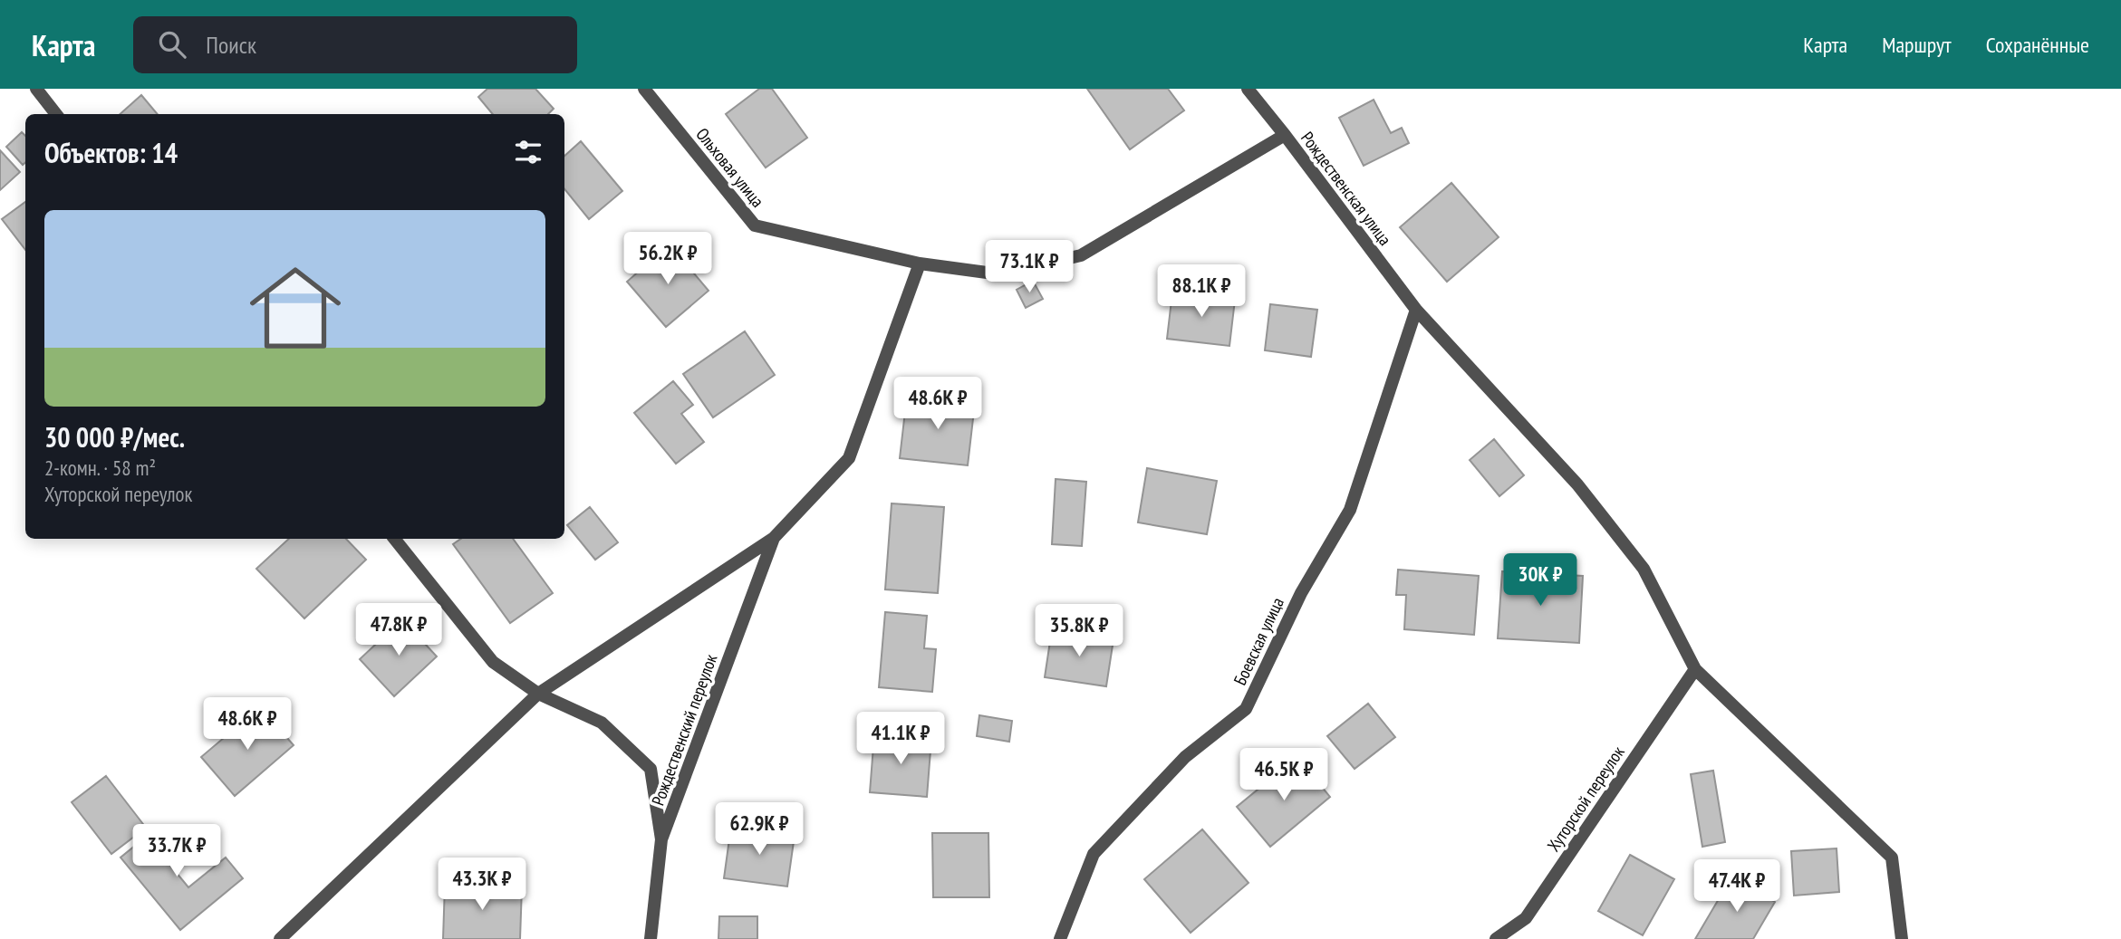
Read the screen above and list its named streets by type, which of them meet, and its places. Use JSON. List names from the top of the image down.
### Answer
{
  "streets": {
    "street": [
      "Ольховая улица",
      "Рождественская улица",
      "Боевская улица",
      "Рождественский переулок",
      "Хуторской переулок"
    ]
  },
  "crossings": [
    ["Ольховая улица", "Рождественская улица"],
    ["Рождественская улица", "Боевская улица"],
    ["Рождественская улица", "Хуторской переулок"]
  ],
  "page": {
    "header": "Карта",
    "search": "Поиск",
    "nav": ["Карта", "Маршрут", "Сохранённые"],
    "heading": "Объектов: 14",
    "list": [
      {
        "name": "30 000 ₽/мес.",
        "note": "2-комн. · 58 m² · Хуторской переулок"
      }
    ],
    "price": [
      "56.2K ₽",
      "73.1K ₽",
      "88.1K ₽",
      "48.6K ₽",
      "30K ₽",
      "47.8K ₽",
      "35.8K ₽",
      "48.6K ₽",
      "41.1K ₽",
      "46.5K ₽",
      "62.9K ₽",
      "33.7K ₽",
      "43.3K ₽",
      "47.4K ₽"
    ]
  }
}
